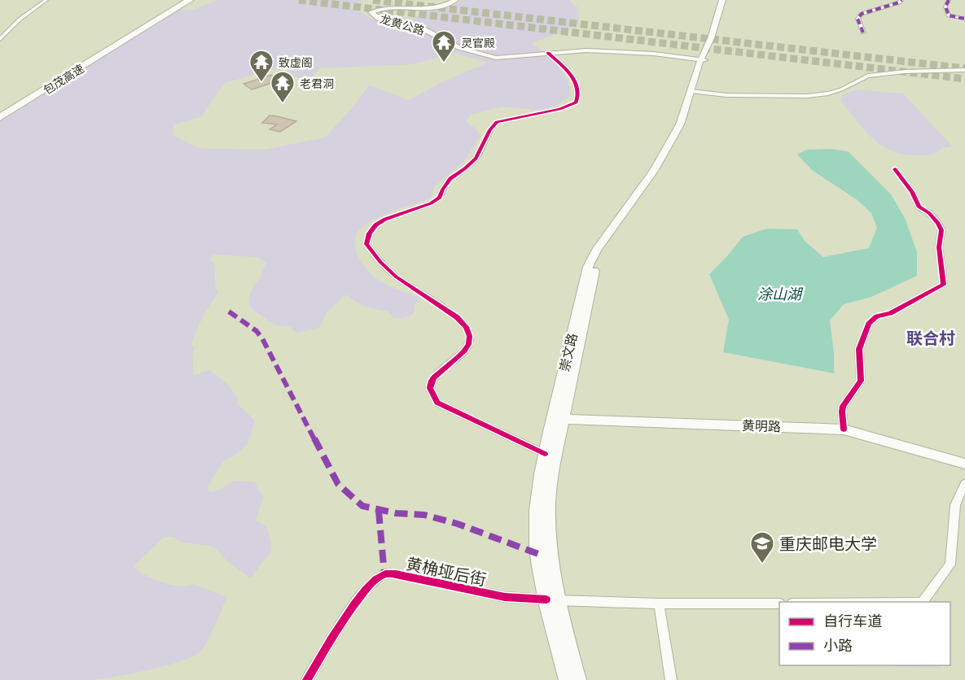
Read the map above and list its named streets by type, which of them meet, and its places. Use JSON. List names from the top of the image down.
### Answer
{
  "streets": {
    "highway": ["包茂高速"],
    "main road": ["龙黄公路", "崇文路", "黄明路"],
    "street": ["黄桷垭后街"]
  },
  "crossings": [
    ["龙黄公路", "崇文路"],
    ["崇文路", "黄明路"],
    ["崇文路", "黄桷垭后街"]
  ],
  "districts": ["联合村"],
  "water": ["涂山湖"],
  "places": {
    "temple": ["灵官殿", "致虚阁", "老君洞"],
    "school or university": ["重庆邮电大学"]
  },
  "legend": ["自行车道", "小路"]
}
